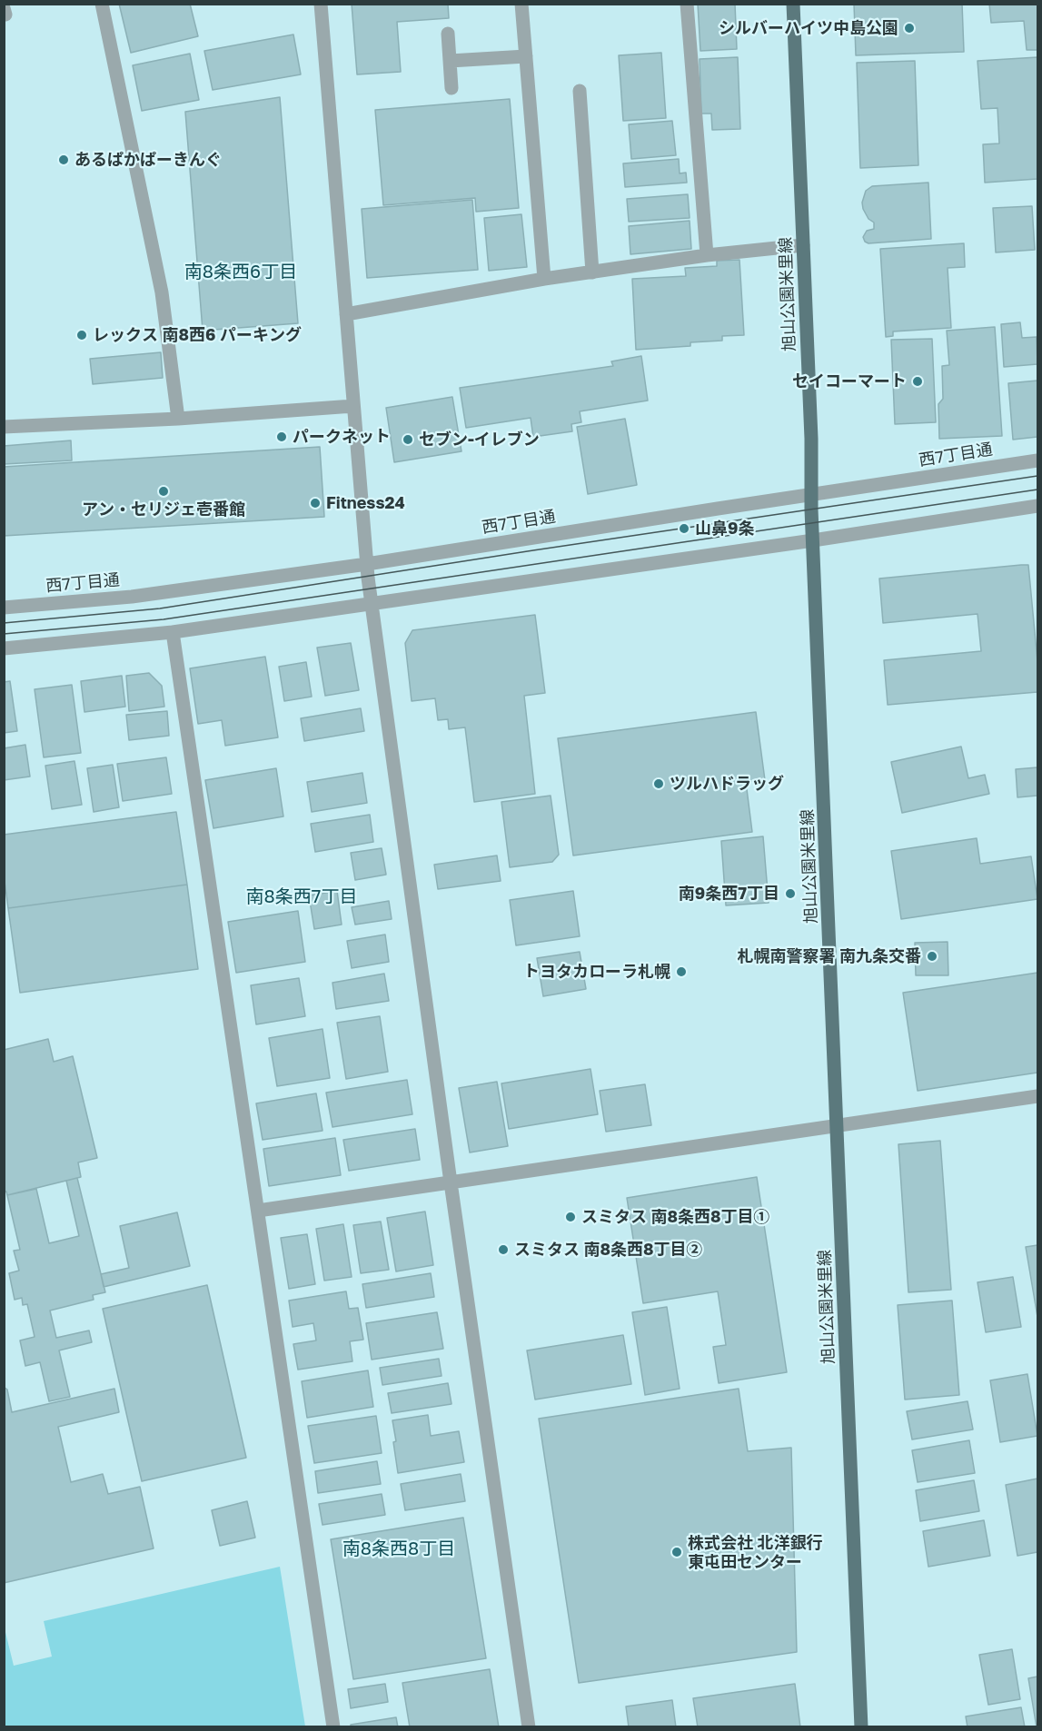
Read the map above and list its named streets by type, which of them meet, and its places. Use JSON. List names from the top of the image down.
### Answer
{
  "streets": {
    "main road": ["旭山公園米里線"],
    "street": ["西7丁目通"]
  },
  "crossings": [
    ["旭山公園米里線", "西7丁目通"]
  ],
  "districts": ["南8条西6丁目", "南8条西7丁目", "南8条西8丁目"],
  "places": [
    "シルバーハイツ中島公園",
    "あるぱかぱーきんぐ",
    "レックス 南8西6 パーキング",
    "セイコーマート",
    "パークネット",
    "セブン-イレブン",
    "アン・セリジェ壱番館",
    "Fitness24",
    "山鼻9条",
    "ツルハドラッグ",
    "南9条西7丁目",
    "札幌南警察署 南九条交番",
    "トヨタカローラ札幌",
    "スミタス 南8条西8丁目①",
    "スミタス 南8条西8丁目②",
    "株式会社 北洋銀行 東屯田センター"
  ]
}
